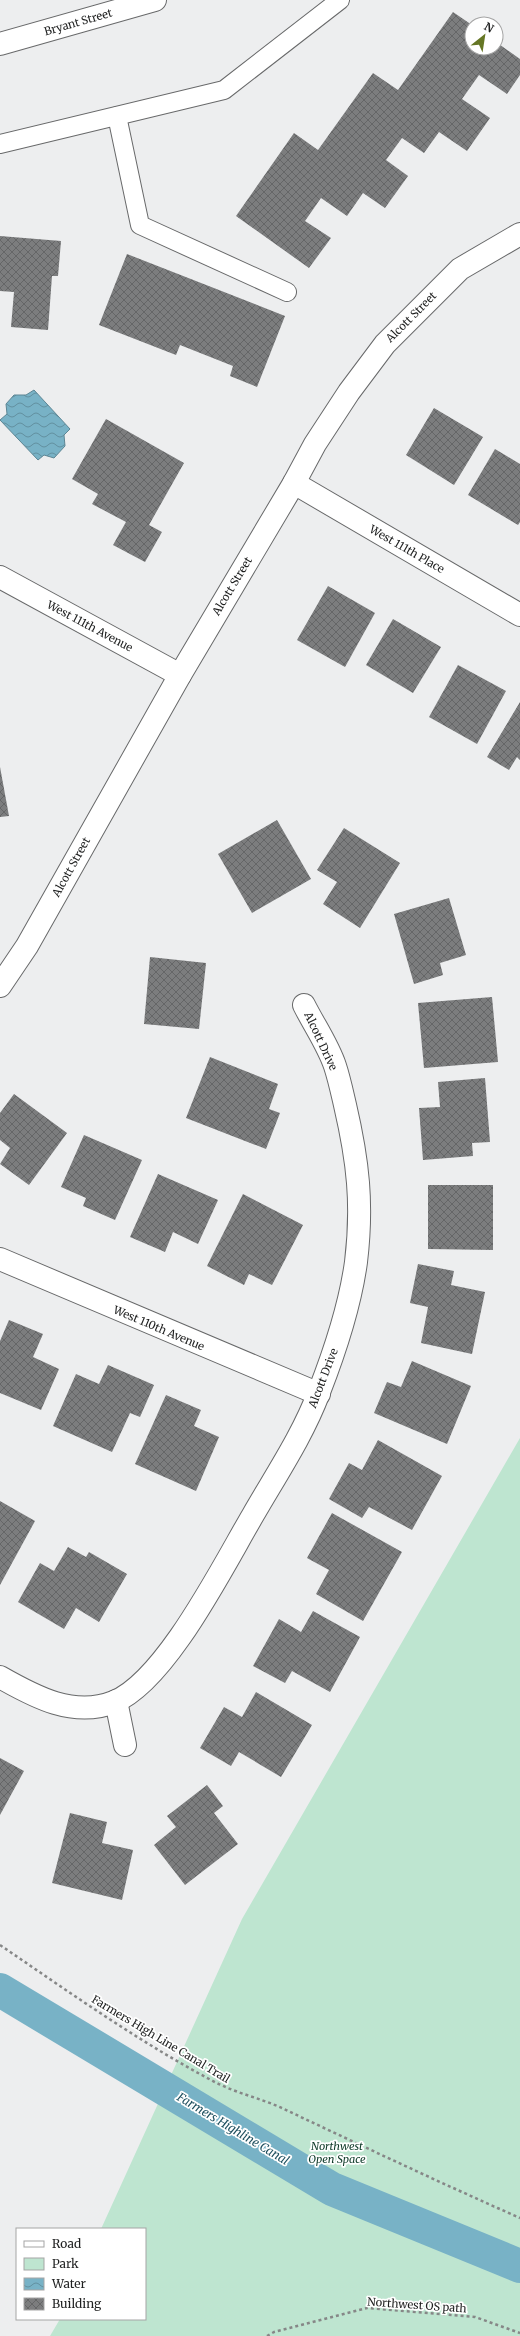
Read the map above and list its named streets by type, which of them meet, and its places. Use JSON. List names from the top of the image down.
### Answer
{
  "streets": {
    "street": [
      "Bryant Street",
      "Alcott Street",
      "West 111th Place",
      "West 111th Avenue",
      "Alcott Drive",
      "West 110th Avenue"
    ],
    "path": ["Farmers High Line Canal Trail", "Northwest OS path"]
  },
  "crossings": [
    ["Alcott Street", "West 111th Place"],
    ["Alcott Street", "West 111th Avenue"],
    ["Alcott Drive", "West 110th Avenue"]
  ],
  "water": ["Farmers Highline Canal"],
  "parks": ["Northwest Open Space"],
  "legend": [
    "Road",
    "Park",
    "Water",
    "Building"
  ],
  "north": "top right"
}
